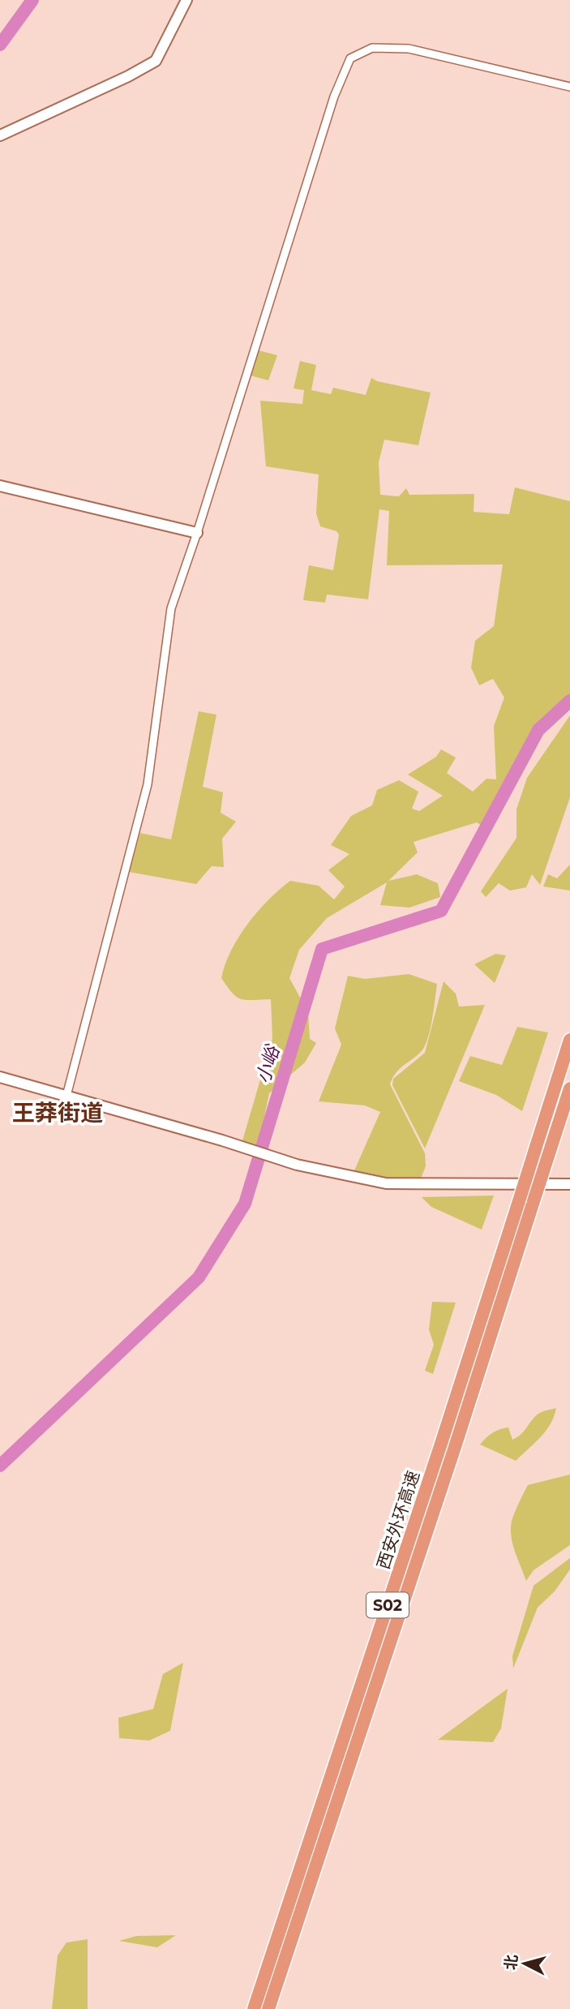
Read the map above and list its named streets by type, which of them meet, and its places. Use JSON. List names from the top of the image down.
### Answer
{
  "streets": {
    "highway": ["西安外环高速", "S02"]
  },
  "districts": ["王莽街道"],
  "water": ["小峪"],
  "north": "left"
}
